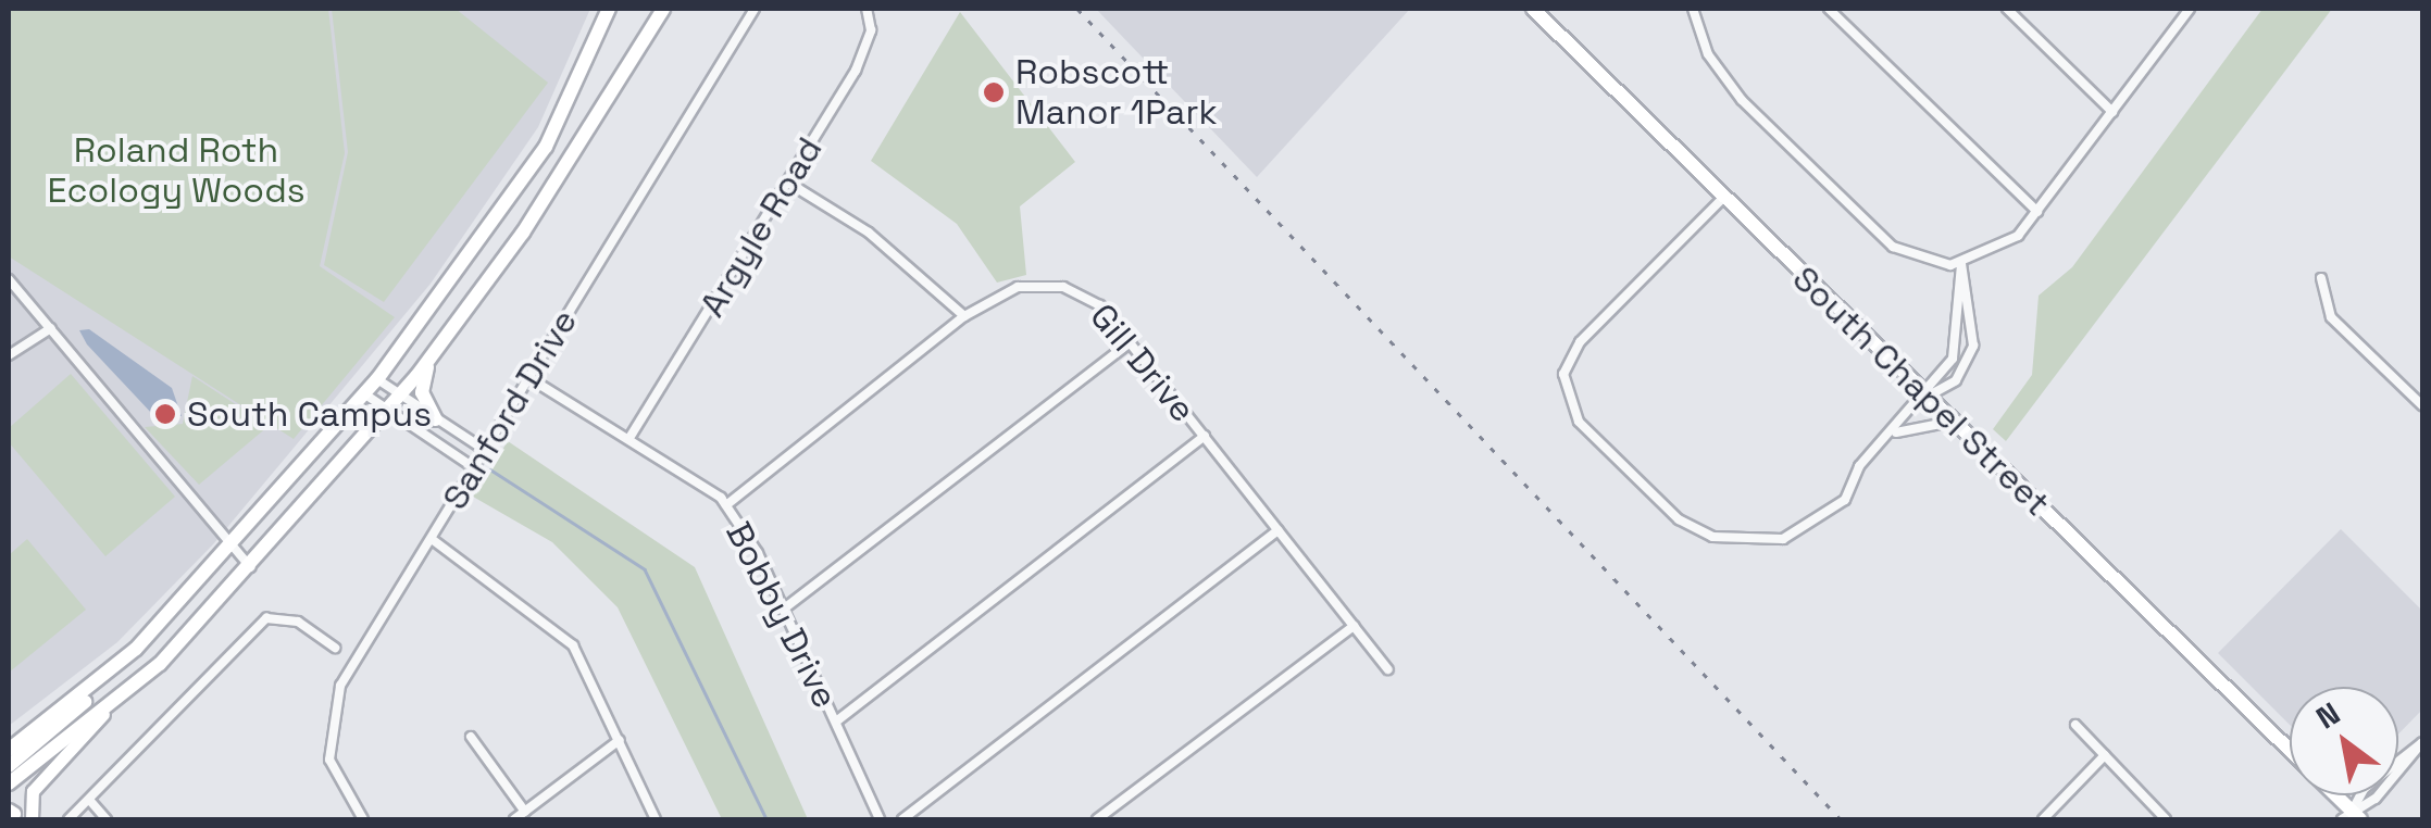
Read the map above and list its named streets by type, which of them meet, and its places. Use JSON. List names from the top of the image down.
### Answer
{
  "streets": {
    "main road": ["South Chapel Street"],
    "street": [
      "Argyle Road",
      "Gill Drive",
      "Sanford Drive",
      "Bobby Drive"
    ]
  },
  "crossings": [
    ["Argyle Road", "Bobby Drive"],
    ["Gill Drive", "Bobby Drive"],
    ["Sanford Drive", "Bobby Drive"]
  ],
  "parks": ["Roland Roth Ecology Woods"],
  "places": ["Robscott Manor 1Park", "South Campus"],
  "north": "top left"
}
